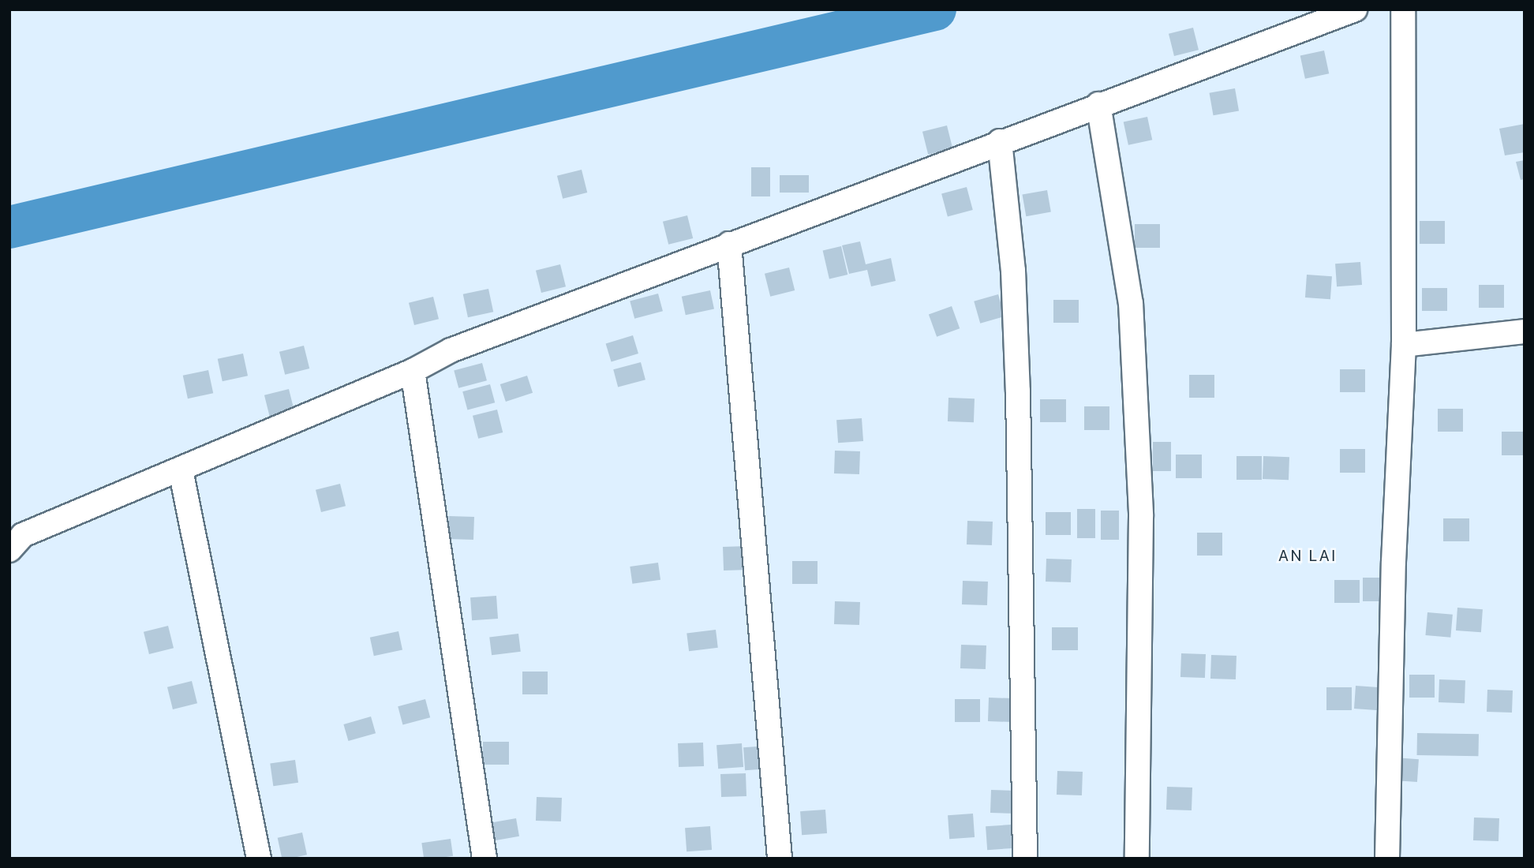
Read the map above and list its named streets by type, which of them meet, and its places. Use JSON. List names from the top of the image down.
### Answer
{
  "districts": ["AN LAI"]
}
